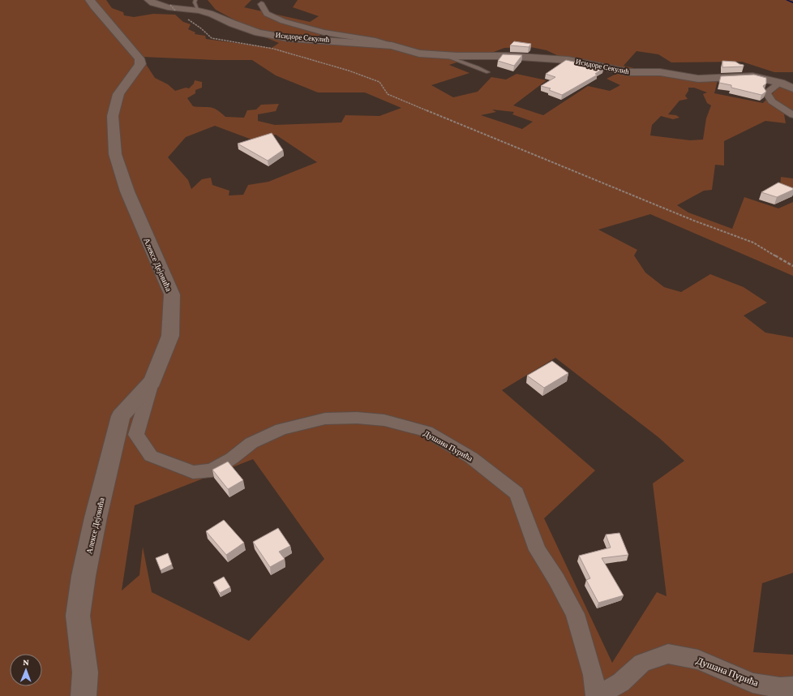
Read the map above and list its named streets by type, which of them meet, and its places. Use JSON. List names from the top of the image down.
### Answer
{
  "streets": {
    "street": ["Исидоре Секулић", "Алексе Дејовића", "Душана Пурића"]
  },
  "crossings": [
    ["Алексе Дејовића", "Душана Пурића"]
  ],
  "north": "top"
}
